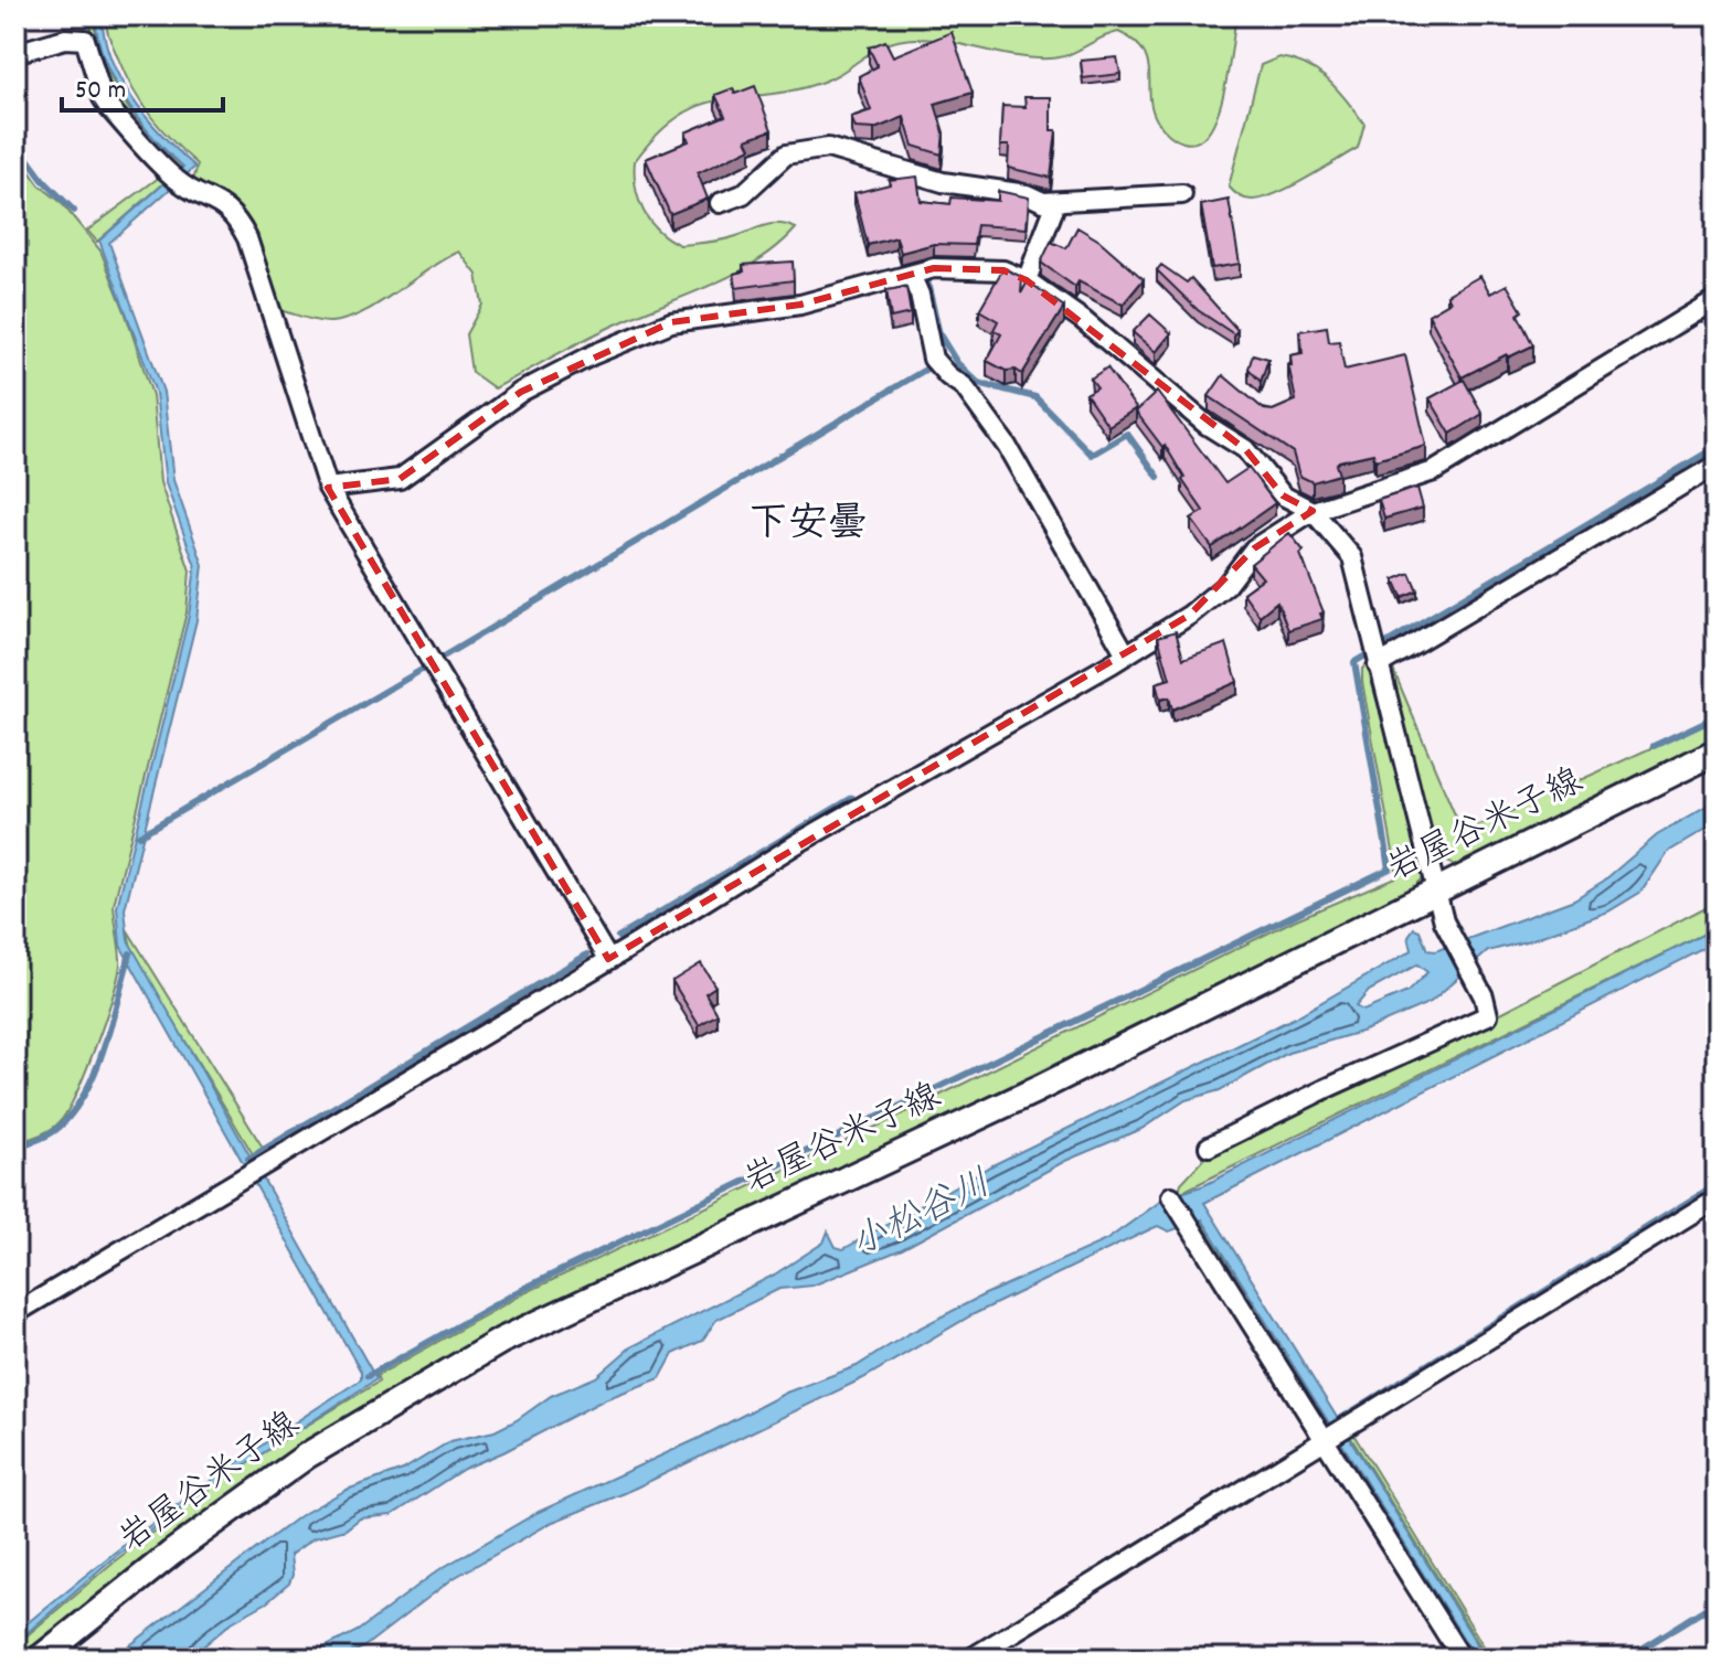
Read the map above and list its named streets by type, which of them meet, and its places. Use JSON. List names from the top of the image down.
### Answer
{
  "streets": {
    "main road": ["岩屋谷米子線"]
  },
  "districts": ["下安曇"],
  "water": ["小松谷川"],
  "scale_bar": "50 m"
}
